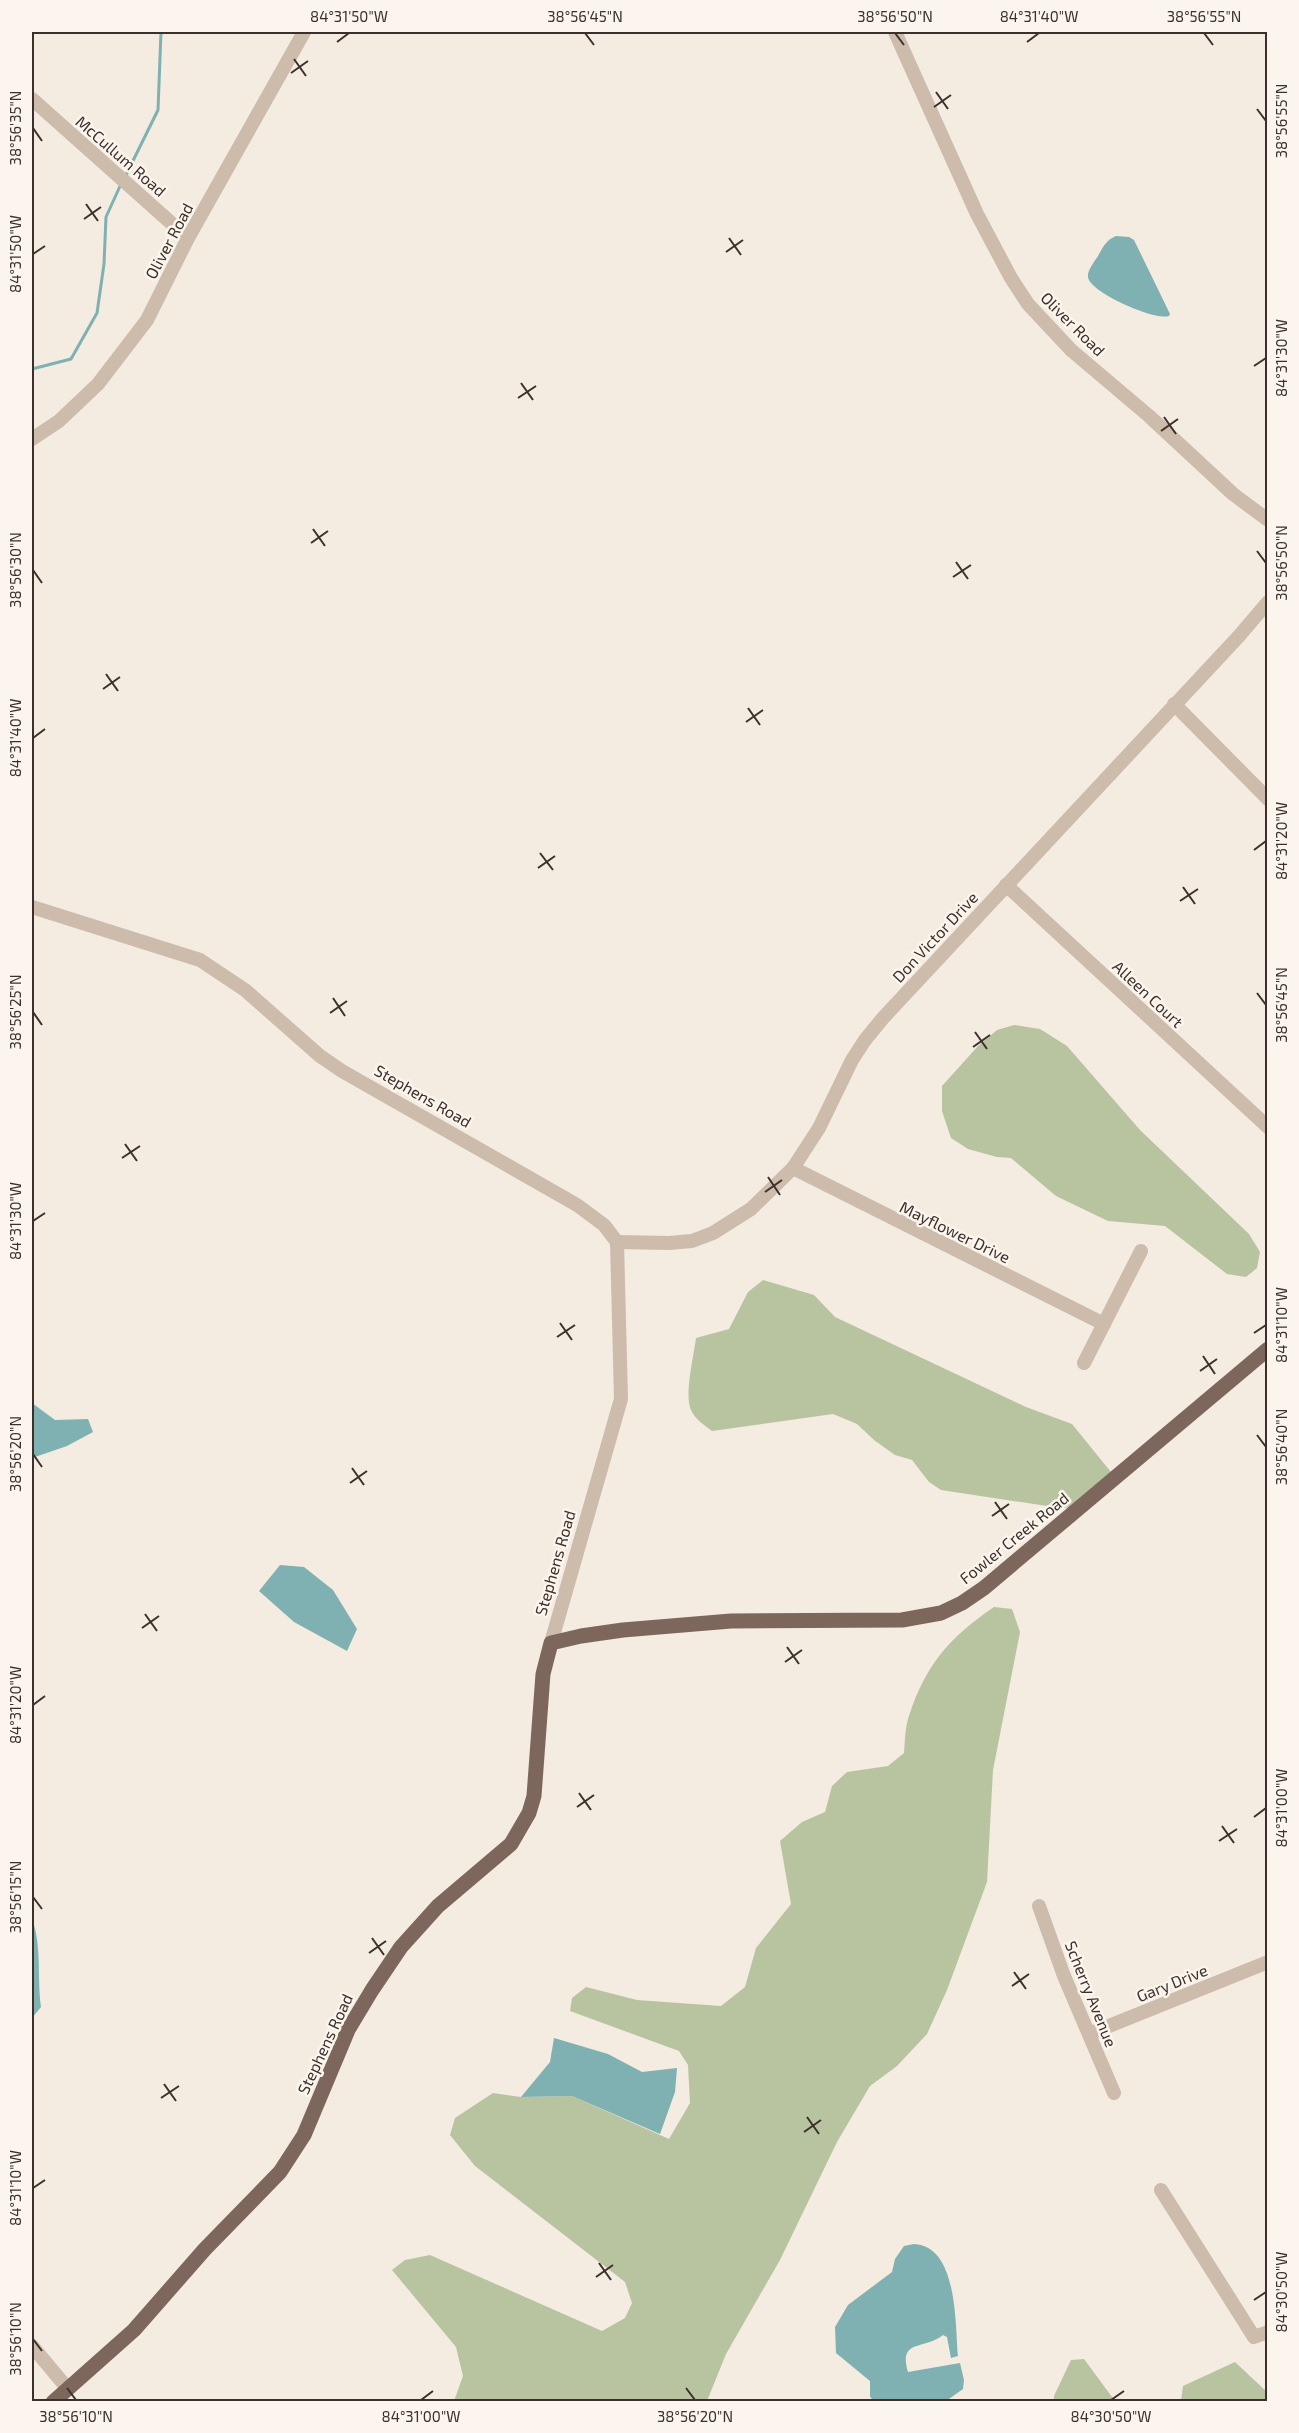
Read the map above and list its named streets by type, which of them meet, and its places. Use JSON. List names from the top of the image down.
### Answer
{
  "streets": {
    "main road": ["Stephens Road", "Fowler Creek Road"],
    "street": [
      "McCullum Road",
      "Oliver Road",
      "Don Victor Drive",
      "Alleen Court",
      "Mayflower Drive",
      "Gary Drive",
      "Scherry Avenue"
    ]
  },
  "crossings": [
    ["McCullum Road", "Oliver Road"],
    ["Don Victor Drive", "Alleen Court"],
    ["Don Victor Drive", "Stephens Road"],
    ["Don Victor Drive", "Mayflower Drive"],
    ["Stephens Road", "Fowler Creek Road"],
    ["Gary Drive", "Scherry Avenue"]
  ],
  "coordinates": [
    "84°31'50\"W",
    "38°56'45\"N",
    "38°56'50\"N",
    "84°31'40\"W",
    "38°56'55\"N",
    "38°56'35\"N",
    "84°31'30\"W",
    "38°56'30\"N",
    "84°31'20\"W",
    "38°56'25\"N",
    "84°31'10\"W",
    "38°56'40\"N",
    "38°56'20\"N",
    "84°31'00\"W",
    "38°56'15\"N",
    "84°30'50\"W",
    "38°56'10\"N"
  ]
}
